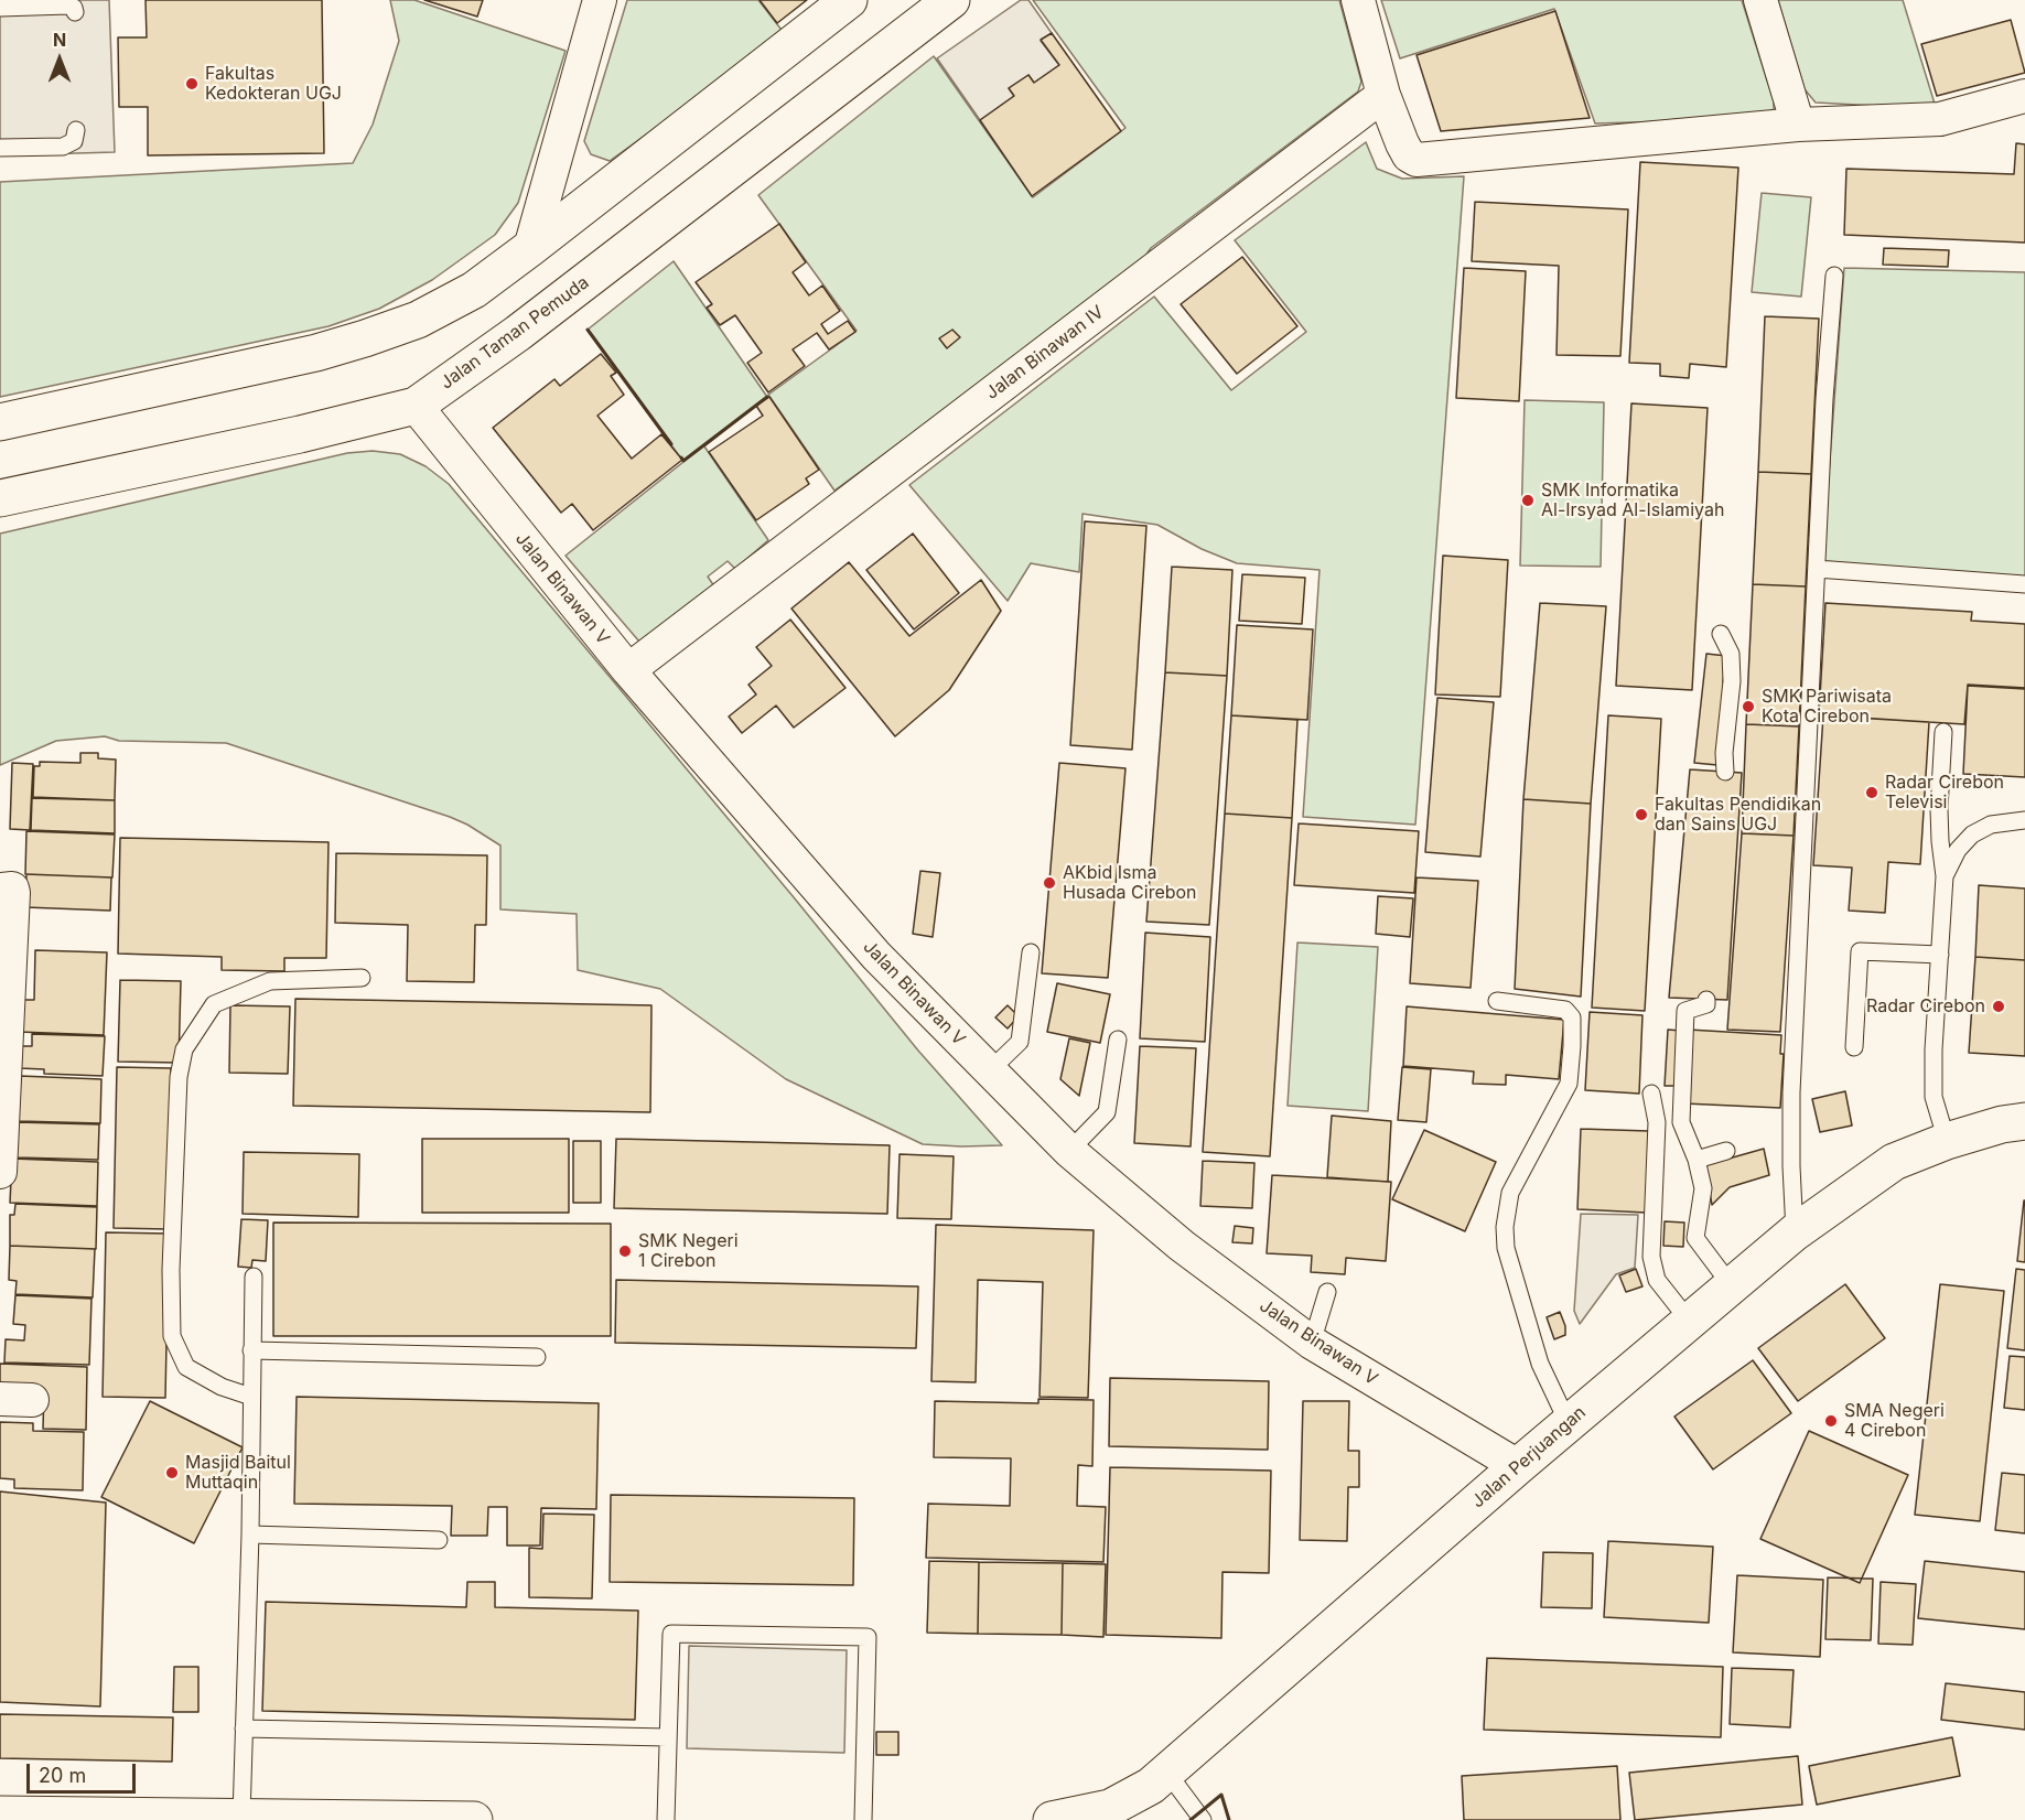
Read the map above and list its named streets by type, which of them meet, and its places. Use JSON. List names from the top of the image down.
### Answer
{
  "streets": {
    "street": [
      "Jalan Taman Pemuda",
      "Jalan Binawan IV",
      "Jalan Binawan V",
      "Jalan Perjuangan"
    ]
  },
  "crossings": [
    ["Jalan Taman Pemuda", "Jalan Binawan V"],
    ["Jalan Binawan IV", "Jalan Binawan V"],
    ["Jalan Binawan V", "Jalan Perjuangan"]
  ],
  "places": [
    "Fakultas Kedokteran UGJ",
    "SMK Informatika Al-Irsyad Al-Islamiyah",
    "SMK Pariwisata Kota Cirebon",
    "Radar Cirebon Televisi",
    "Fakultas Pendidikan dan Sains UGJ",
    "AKbid Isma Husada Cirebon",
    "Radar Cirebon",
    "SMK Negeri 1 Cirebon",
    "SMA Negeri 4 Cirebon",
    "Masjid Baitul Muttaqin"
  ],
  "scale_bar": "20 m",
  "north": "top"
}
